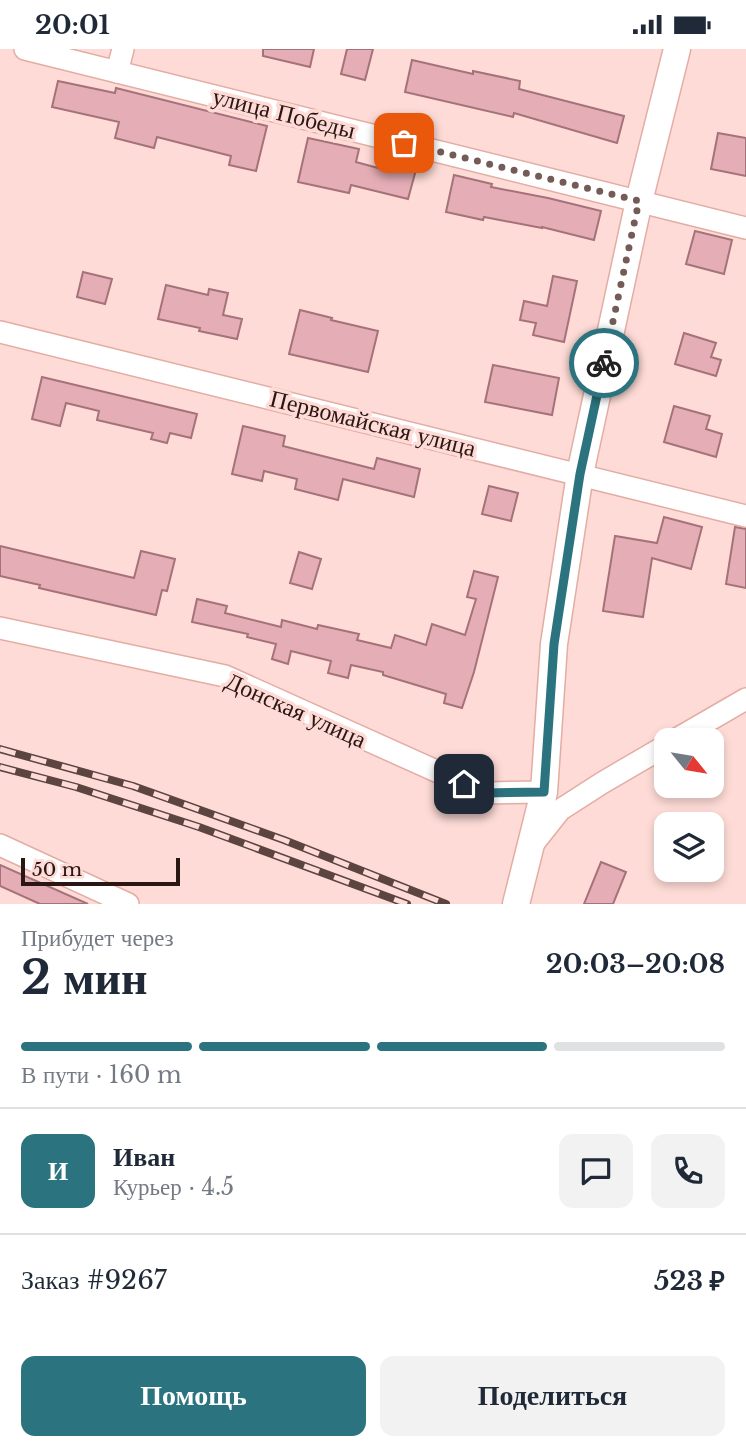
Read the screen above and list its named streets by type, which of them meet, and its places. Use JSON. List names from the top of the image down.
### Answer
{
  "streets": {
    "street": ["улица Победы", "Первомайская улица", "Донская улица"]
  },
  "scale_bar": "50 m",
  "north": "bottom right",
  "page": {
    "status": "20:01",
    "scale": "50 m",
    "heading": ["2 мин", "Прибудет через", "20:03–20:08"],
    "panel": [
      "Иван",
      "Курьер · 4.5",
      "Заказ #9267",
      "523 ₽"
    ],
    "bar": "В пути · 160 m",
    "round": "И",
    "buttons": ["Помощь", "Поделиться"]
  }
}
